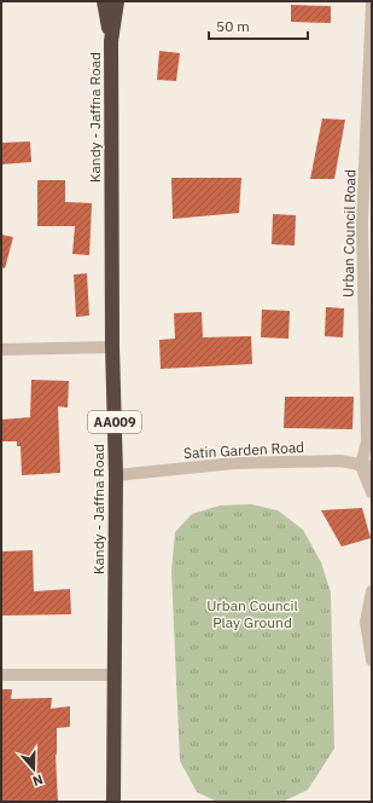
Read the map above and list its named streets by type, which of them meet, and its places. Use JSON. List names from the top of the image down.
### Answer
{
  "streets": {
    "highway": ["Kandy - Jaffna Road", "AA009"],
    "street": ["Urban Council Road", "Satin Garden Road"]
  },
  "crossings": [
    ["Kandy - Jaffna Road", "Satin Garden Road"],
    ["Urban Council Road", "Satin Garden Road"]
  ],
  "parks": ["Urban Council Play Ground"],
  "scale_bar": "50 m",
  "north": "bottom"
}
